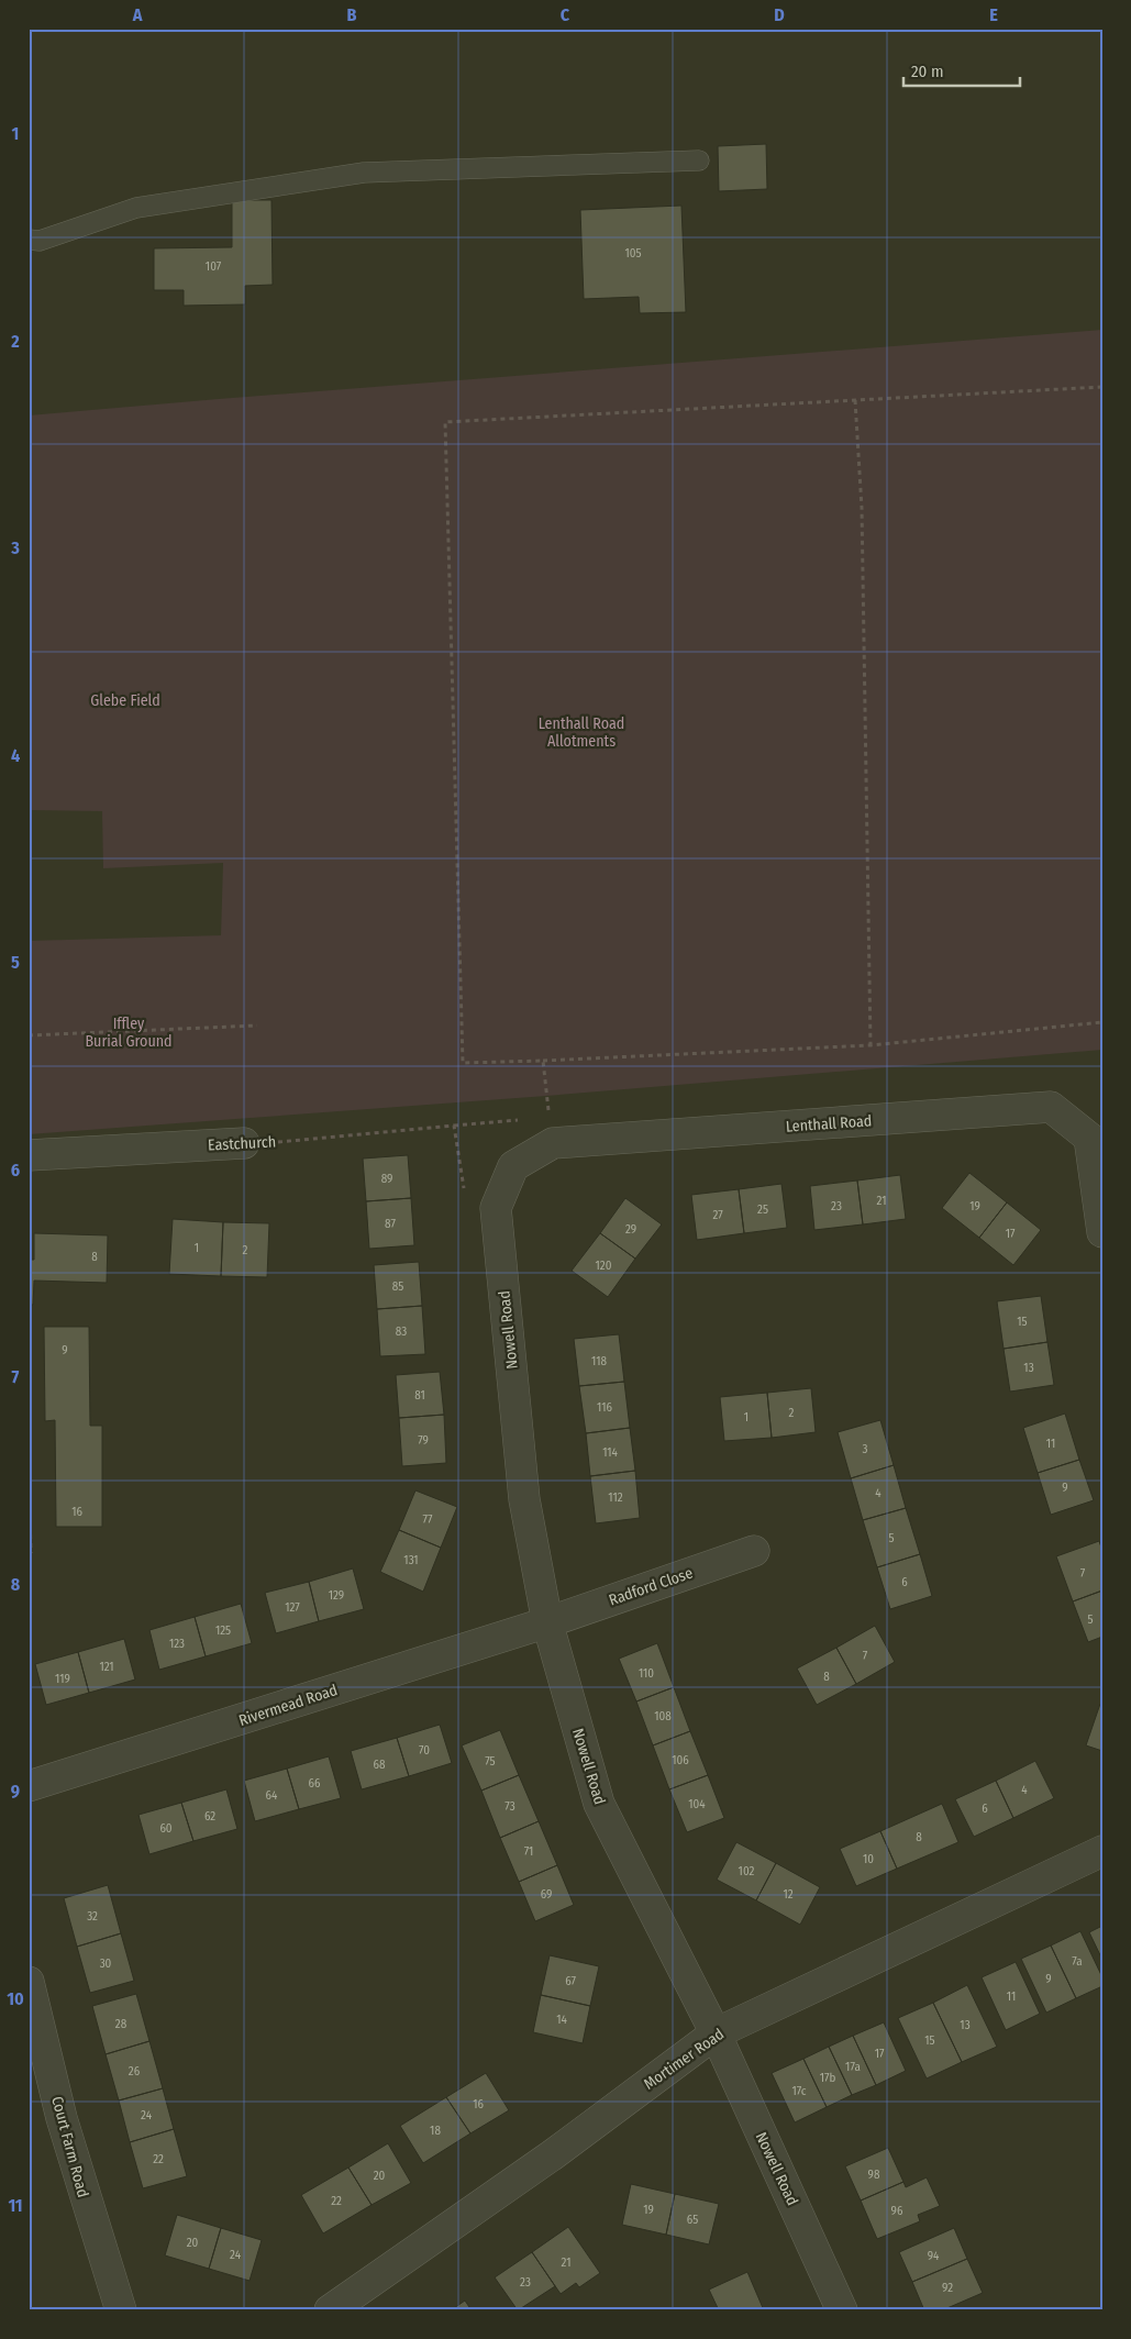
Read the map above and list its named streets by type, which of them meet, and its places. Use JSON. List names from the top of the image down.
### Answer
{
  "streets": {
    "street": [
      "Lenthall Road",
      "Eastchurch",
      "Nowell Road",
      "Radford Close",
      "Rivermead Road",
      "Mortimer Road",
      "Court Farm Road"
    ]
  },
  "crossings": [
    ["Lenthall Road", "Eastchurch"],
    ["Lenthall Road", "Nowell Road"],
    ["Nowell Road", "Radford Close"],
    ["Nowell Road", "Rivermead Road"],
    ["Nowell Road", "Mortimer Road"],
    ["Radford Close", "Rivermead Road"]
  ],
  "parks": ["Glebe Field", "Lenthall Road Allotments", "Iffley Burial Ground"],
  "house_numbers": [
    "105",
    "107",
    "89",
    "21",
    "23",
    "19",
    "25",
    "27",
    "87",
    "29",
    "17",
    "1",
    "2",
    "8",
    "120",
    "85",
    "15",
    "83",
    "9",
    "118",
    "13",
    "81",
    "116",
    "2",
    "1",
    "79",
    "11",
    "3",
    "114",
    "9",
    "4",
    "112",
    "16",
    "77",
    "5",
    "131",
    "7",
    "6",
    "129",
    "127",
    "5",
    "125",
    "123",
    "7",
    "121",
    "110",
    "8",
    "119",
    "108",
    "70",
    "106",
    "75",
    "68",
    "66",
    "4",
    "64",
    "104",
    "73",
    "6",
    "62",
    "60",
    "8",
    "71",
    "10",
    "102",
    "69",
    "12",
    "32",
    "7a",
    "30",
    "9",
    "67",
    "11",
    "14",
    "28",
    "13",
    "15",
    "17",
    "17a",
    "26",
    "17b",
    "17c",
    "16",
    "24",
    "18",
    "22",
    "98",
    "20",
    "22",
    "19",
    "96",
    "65",
    "20",
    "24",
    "94",
    "21",
    "23",
    "92"
  ],
  "scale_bar": "20 m",
  "grid": {
    "columns": [
      "A",
      "B",
      "C",
      "D",
      "E"
    ],
    "rows": [
      "1",
      "2",
      "3",
      "4",
      "5",
      "6",
      "7",
      "8",
      "9",
      "10",
      "11"
    ]
  }
}
